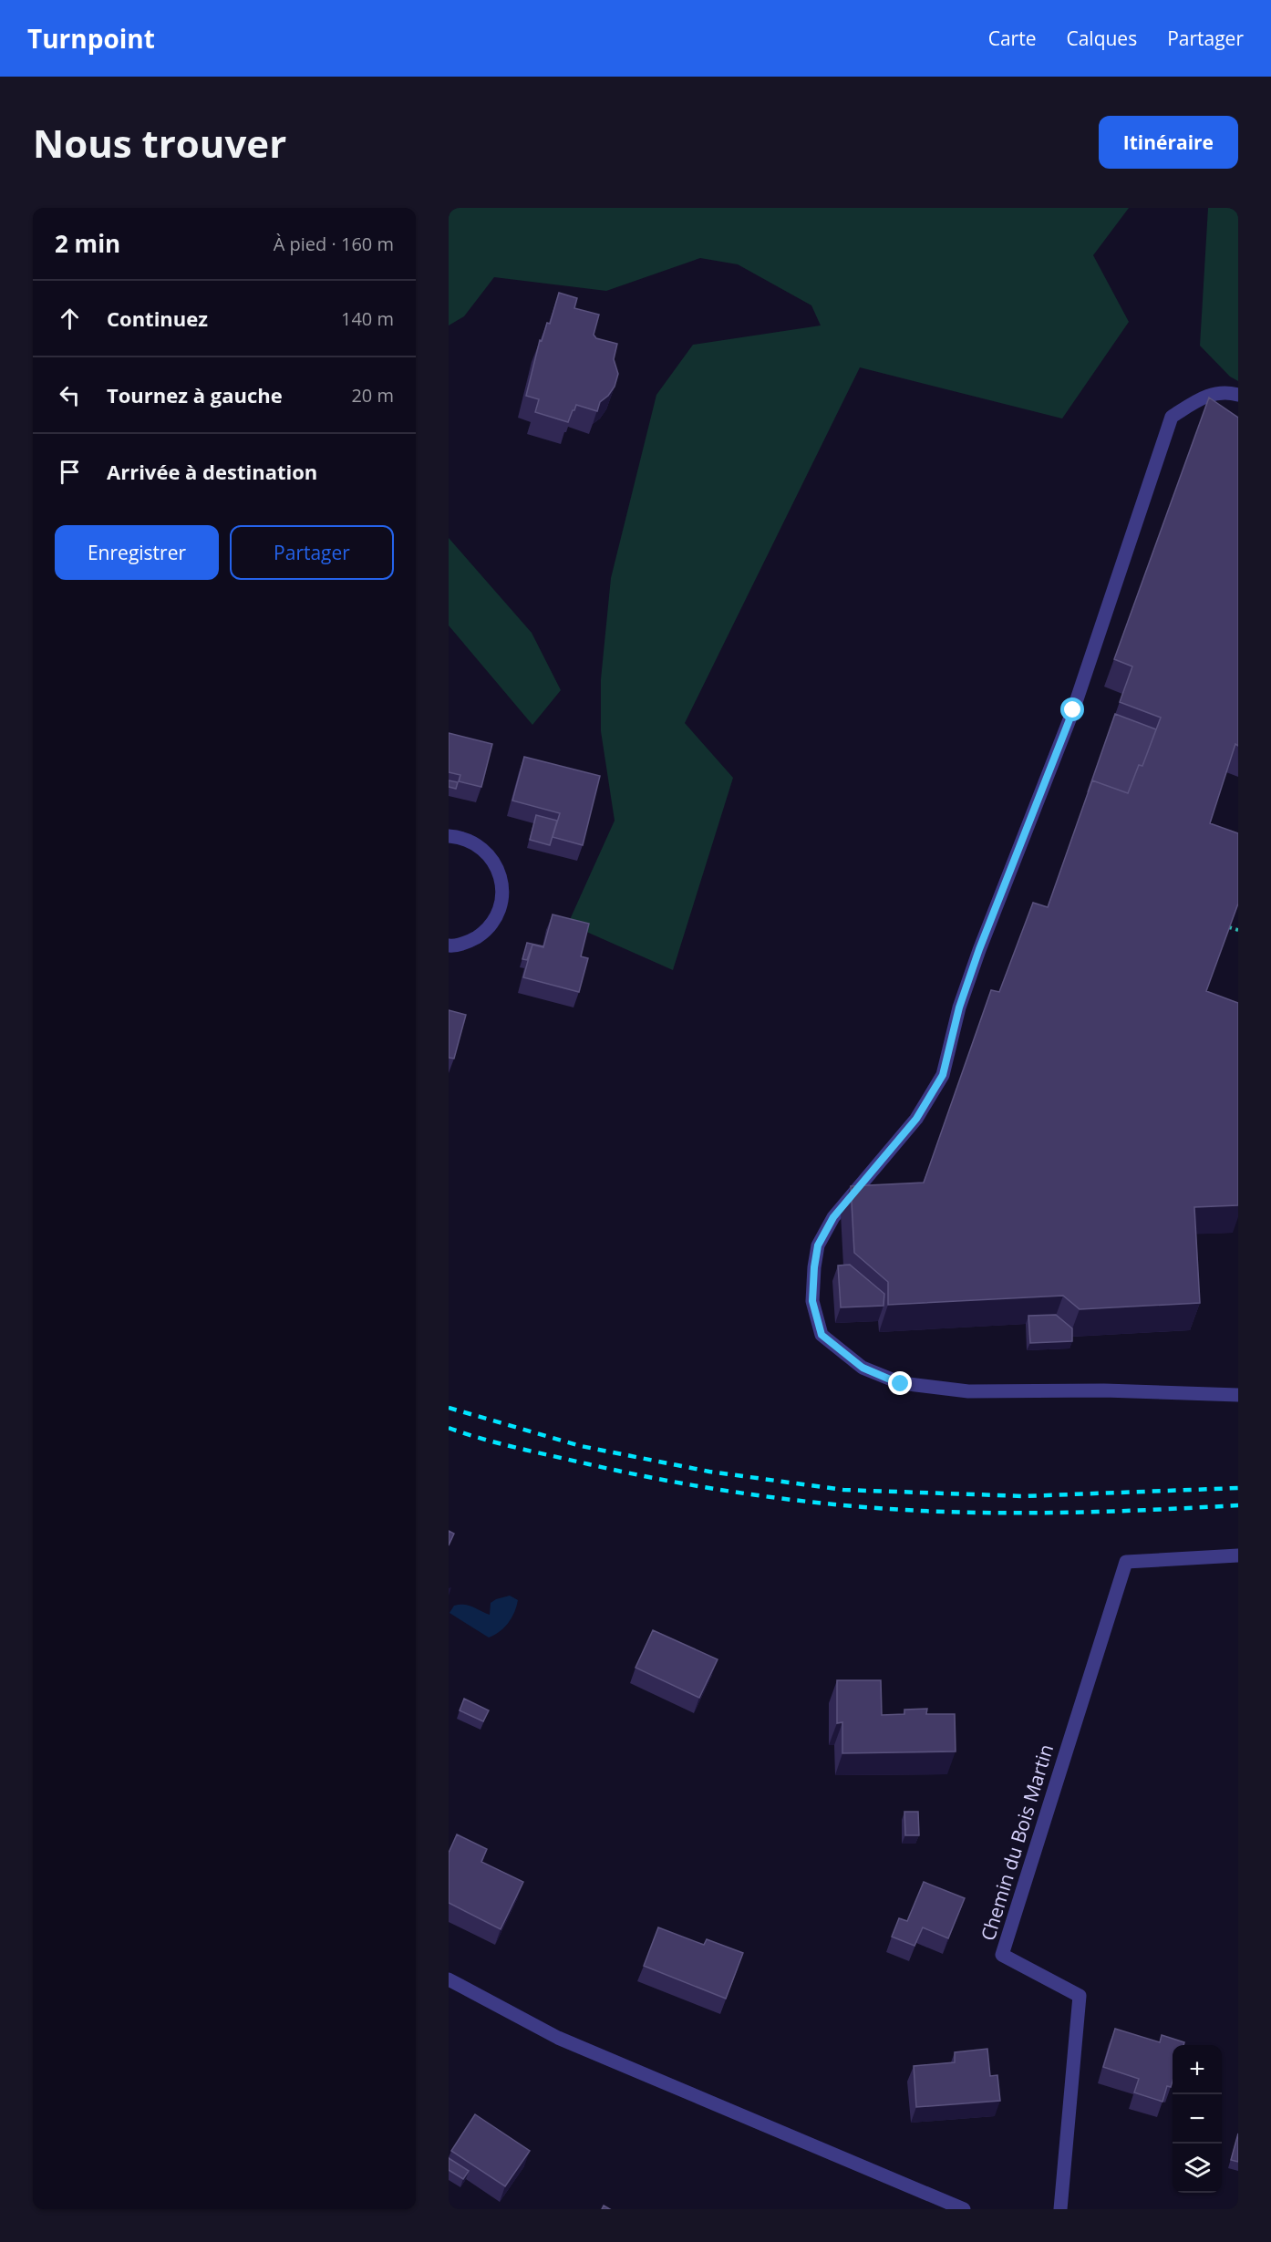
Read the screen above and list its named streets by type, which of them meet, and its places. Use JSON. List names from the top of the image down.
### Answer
{
  "streets": {
    "street": ["Chemin du Bois Martin"]
  },
  "page": {
    "header": "Turnpoint",
    "nav": ["Carte", "Calques", "Partager"],
    "buttons": [
      "Itinéraire",
      ["Enregistrer", "Partager"]
    ],
    "title": "Nous trouver",
    "heading": ["2 min", "À pied · 160 m"],
    "list": [
      ["Continuez", "140 m"],
      ["Tournez à gauche", "20 m"],
      "Arrivée à destination"
    ],
    "map_buttons": ["+", "−"]
  }
}
